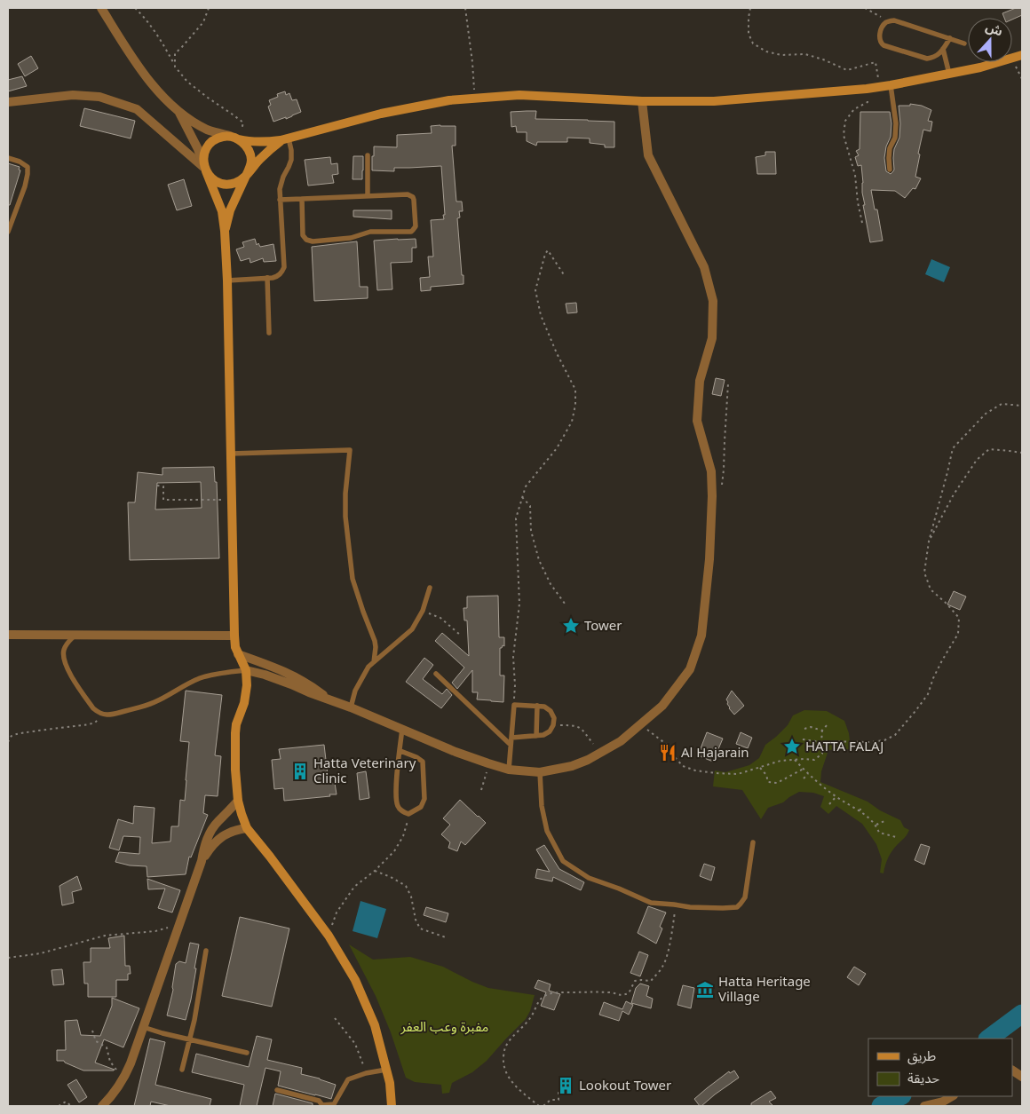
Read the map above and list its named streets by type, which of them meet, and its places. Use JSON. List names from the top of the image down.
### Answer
{
  "parks": ["مفبرة وعب العفر"],
  "places": {
    "place": ["Tower", "HATTA FALAJ"],
    "restaurant": ["Al Hajarain"],
    "building": ["Hatta Veterinary Clinic", "Lookout Tower"],
    "museum": ["Hatta Heritage Village"]
  },
  "legend": ["طريق", "حديقة"],
  "north": "top"
}
